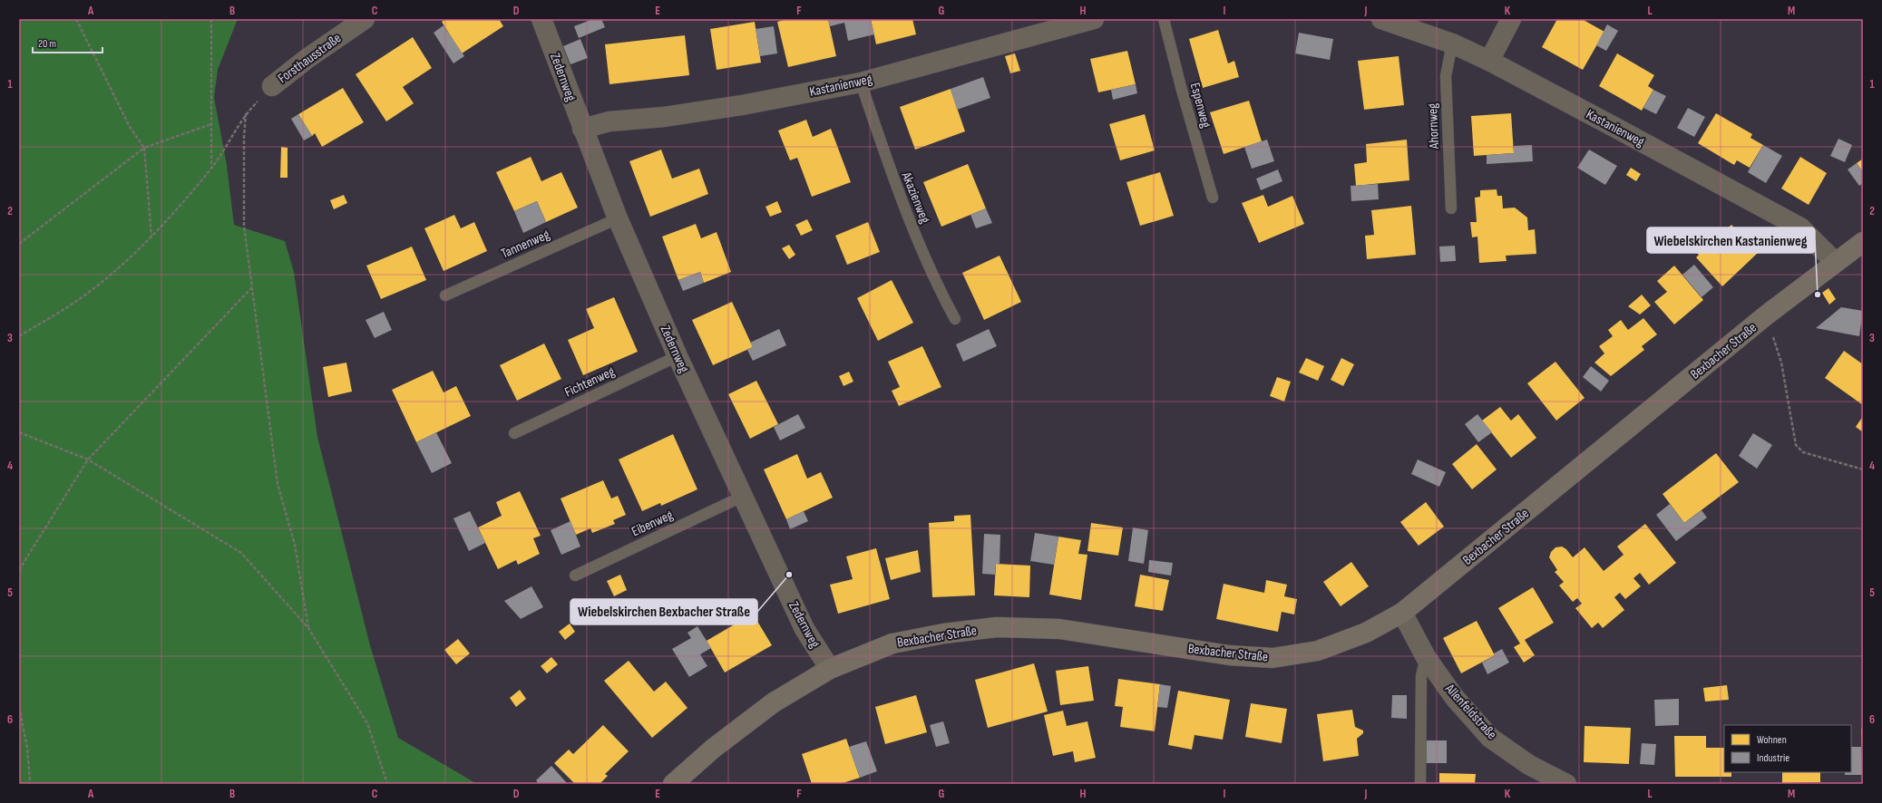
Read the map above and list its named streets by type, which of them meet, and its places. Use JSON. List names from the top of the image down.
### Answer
{
  "streets": {
    "street": [
      "Forsthausstraße",
      "Zedernweg",
      "Kastanienweg",
      "Bexbacher Straße",
      "Allenfeldstraße"
    ],
    "lane": [
      "Espenweg",
      "Ahornweg",
      "Akazienweg",
      "Tannenweg",
      "Fichtenweg",
      "Eibenweg"
    ]
  },
  "crossings": [
    ["Zedernweg", "Kastanienweg"],
    ["Zedernweg", "Tannenweg"],
    ["Zedernweg", "Bexbacher Straße"],
    ["Zedernweg", "Fichtenweg"],
    ["Zedernweg", "Eibenweg"],
    ["Kastanienweg", "Ahornweg"],
    ["Kastanienweg", "Akazienweg"],
    ["Kastanienweg", "Bexbacher Straße"],
    ["Bexbacher Straße", "Allenfeldstraße"]
  ],
  "places": ["Wiebelskirchen Kastanienweg", "Wiebelskirchen Bexbacher Straße"],
  "legend": ["Wohnen", "Industrie"],
  "scale_bar": "20 m",
  "grid": {
    "columns": [
      "A",
      "B",
      "C",
      "D",
      "E",
      "F",
      "G",
      "H",
      "I",
      "J",
      "K",
      "L",
      "M"
    ],
    "rows": [
      "1",
      "2",
      "3",
      "4",
      "5",
      "6"
    ]
  }
}
